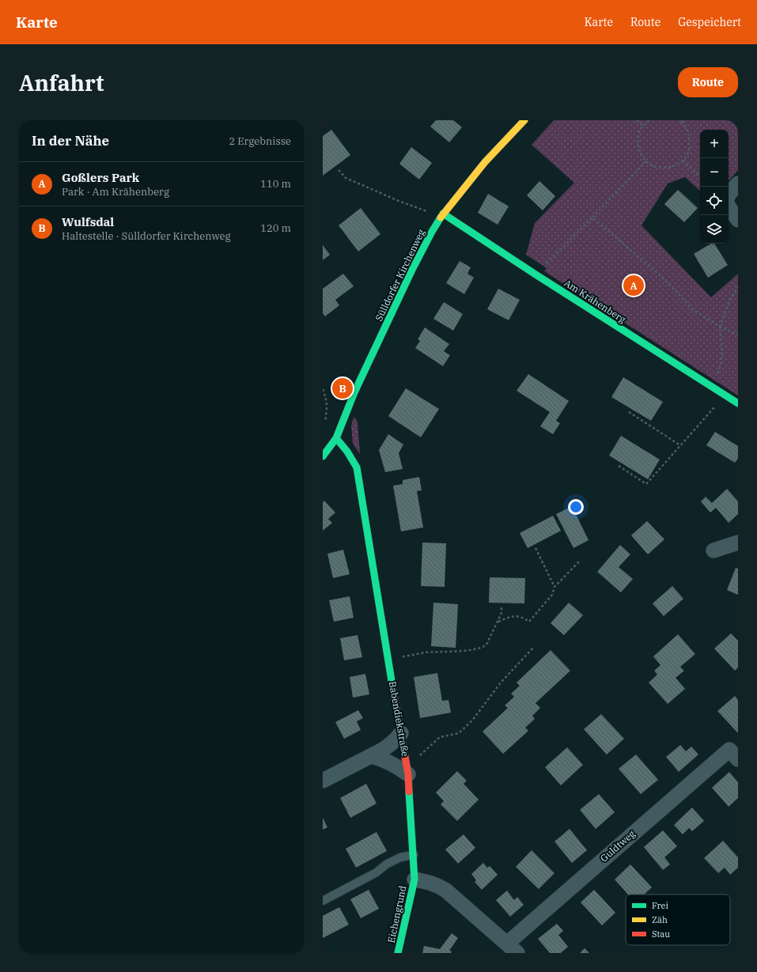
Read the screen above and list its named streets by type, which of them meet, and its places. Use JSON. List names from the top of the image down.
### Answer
{
  "streets": {
    "street": [
      "Sülldorfer Kirchenweg",
      "Am Krähenberg",
      "Babendiekstraße",
      "Guldtweg",
      "Eichengrund"
    ]
  },
  "crossings": [
    ["Sülldorfer Kirchenweg", "Am Krähenberg"],
    ["Sülldorfer Kirchenweg", "Babendiekstraße"],
    ["Babendiekstraße", "Eichengrund"]
  ],
  "legend": ["Frei", "Zäh", "Stau"],
  "page": {
    "header": "Karte",
    "nav": ["Karte", "Route", "Gespeichert"],
    "buttons": "Route",
    "title": "Anfahrt",
    "heading": ["In der Nähe", "2 Ergebnisse"],
    "map_buttons": ["+", "−"],
    "list": [
      {
        "mark": "A",
        "name": "Goßlers Park",
        "note": "Park · Am Krähenberg",
        "value": "110 m"
      },
      {
        "mark": "B",
        "name": "Wulfsdal",
        "note": "Haltestelle · Sülldorfer Kirchenweg",
        "value": "120 m"
      }
    ],
    "pins": ["A", "B"]
  }
}
